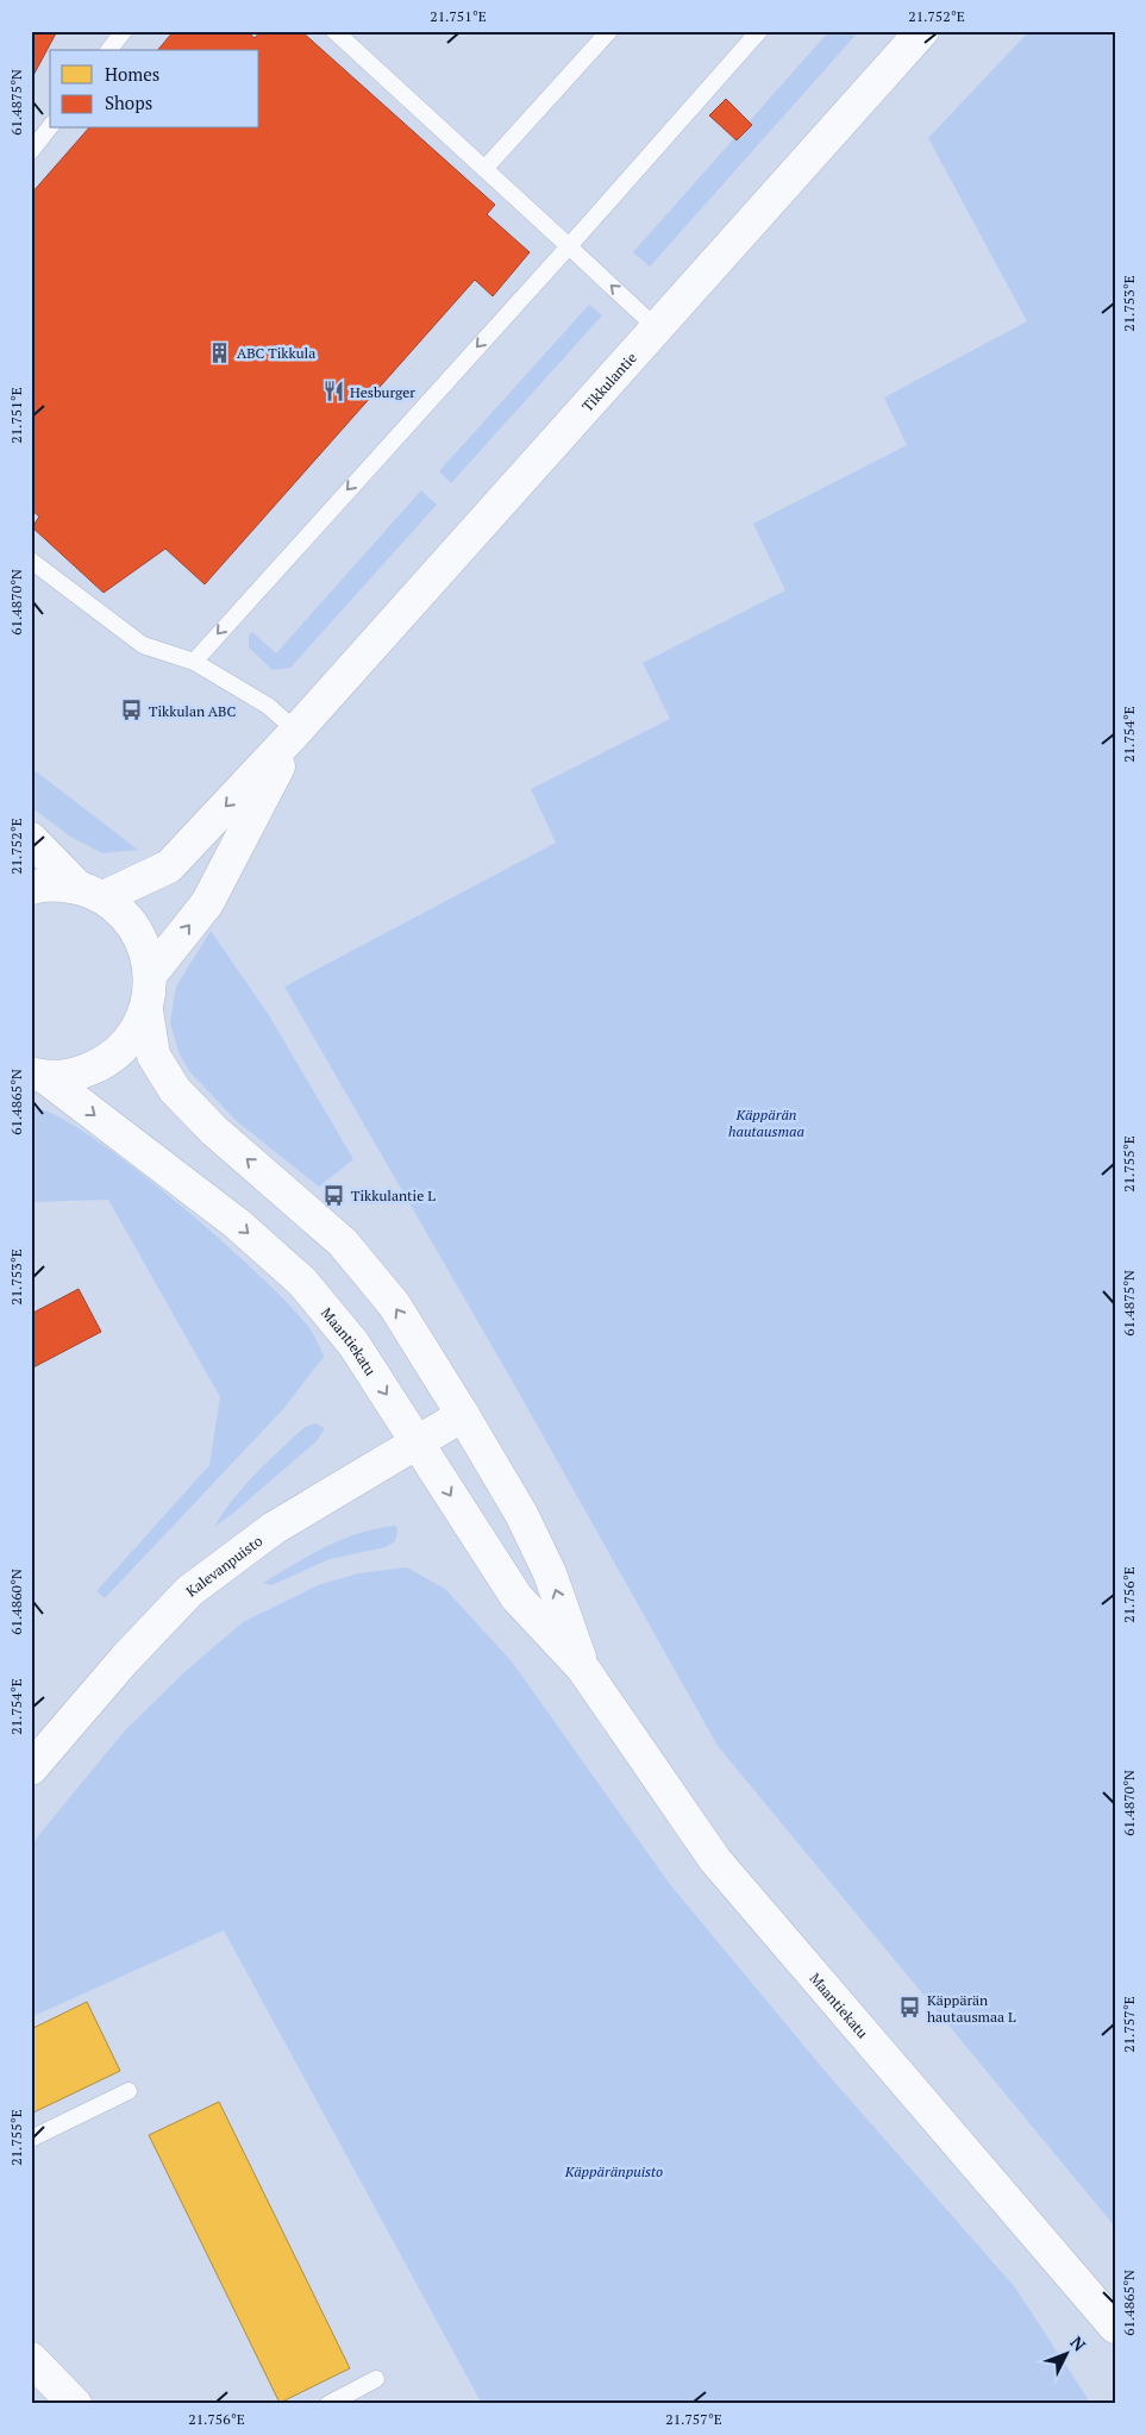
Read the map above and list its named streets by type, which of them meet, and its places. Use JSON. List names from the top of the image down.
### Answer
{
  "streets": {
    "main road": ["Tikkulantie", "Maantiekatu", "Kalevanpuisto"]
  },
  "crossings": [
    ["Maantiekatu", "Kalevanpuisto"]
  ],
  "parks": ["Käppärän hautausmaa", "Käppäränpuisto"],
  "places": {
    "building": ["ABC Tikkula"],
    "restaurant": ["Hesburger"],
    "bus stop": ["Tikkulan ABC", "Tikkulantie L", "Käppärän hautausmaa L"]
  },
  "legend": ["Homes", "Shops"],
  "north": "top right",
  "coordinates": [
    "21.751°E",
    "21.752°E",
    "61.4875°N",
    "21.753°E",
    "61.4870°N",
    "21.754°E",
    "61.4865°N",
    "21.755°E",
    "21.756°E",
    "61.4860°N",
    "21.757°E"
  ]
}
